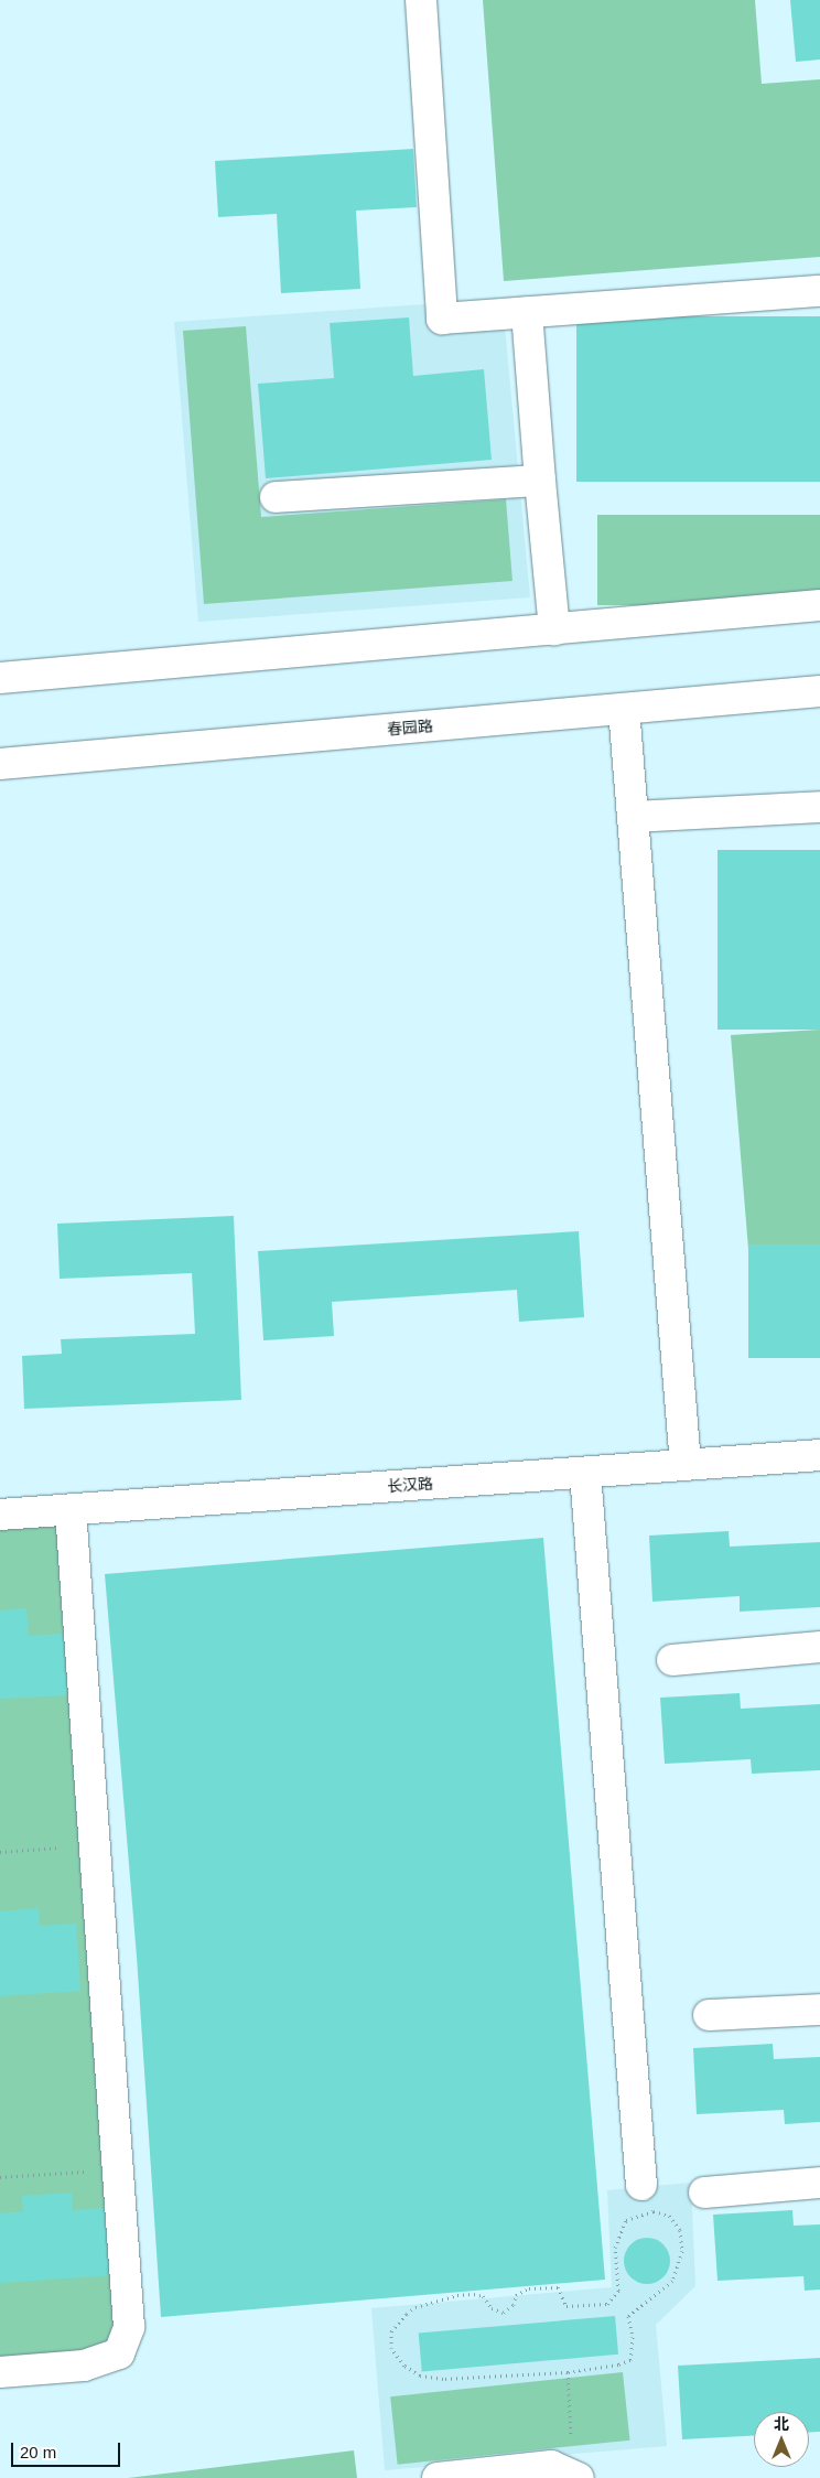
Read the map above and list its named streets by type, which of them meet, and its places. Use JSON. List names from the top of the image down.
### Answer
{
  "streets": {
    "main road": ["春园路", "长汉路"]
  },
  "scale_bar": "20 m",
  "north": "top"
}
